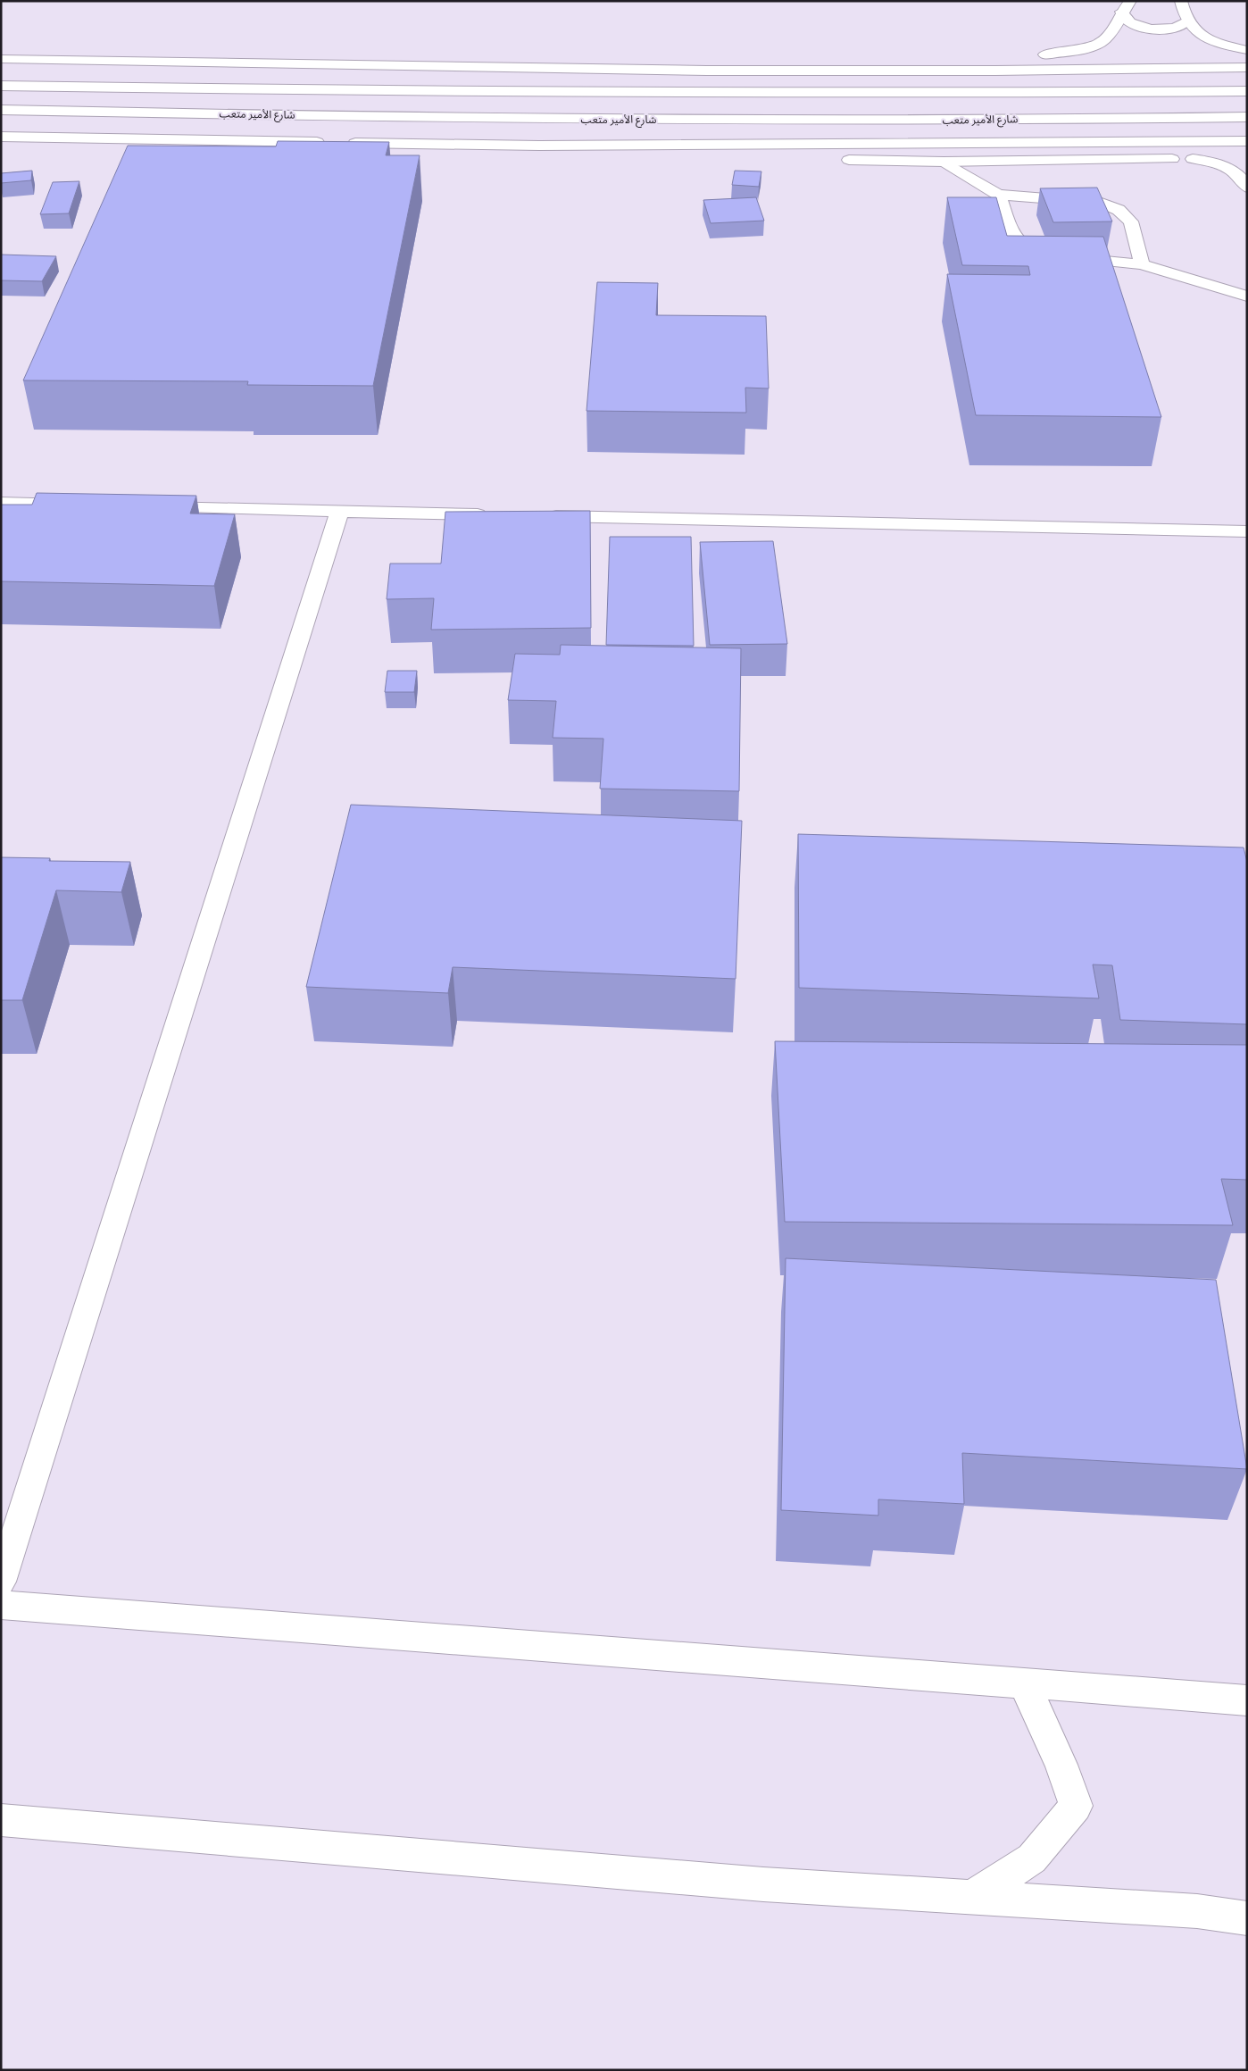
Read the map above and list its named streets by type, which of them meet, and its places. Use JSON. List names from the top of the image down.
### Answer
{
  "streets": {
    "main road": ["شارع الأمير متعب"]
  }
}
